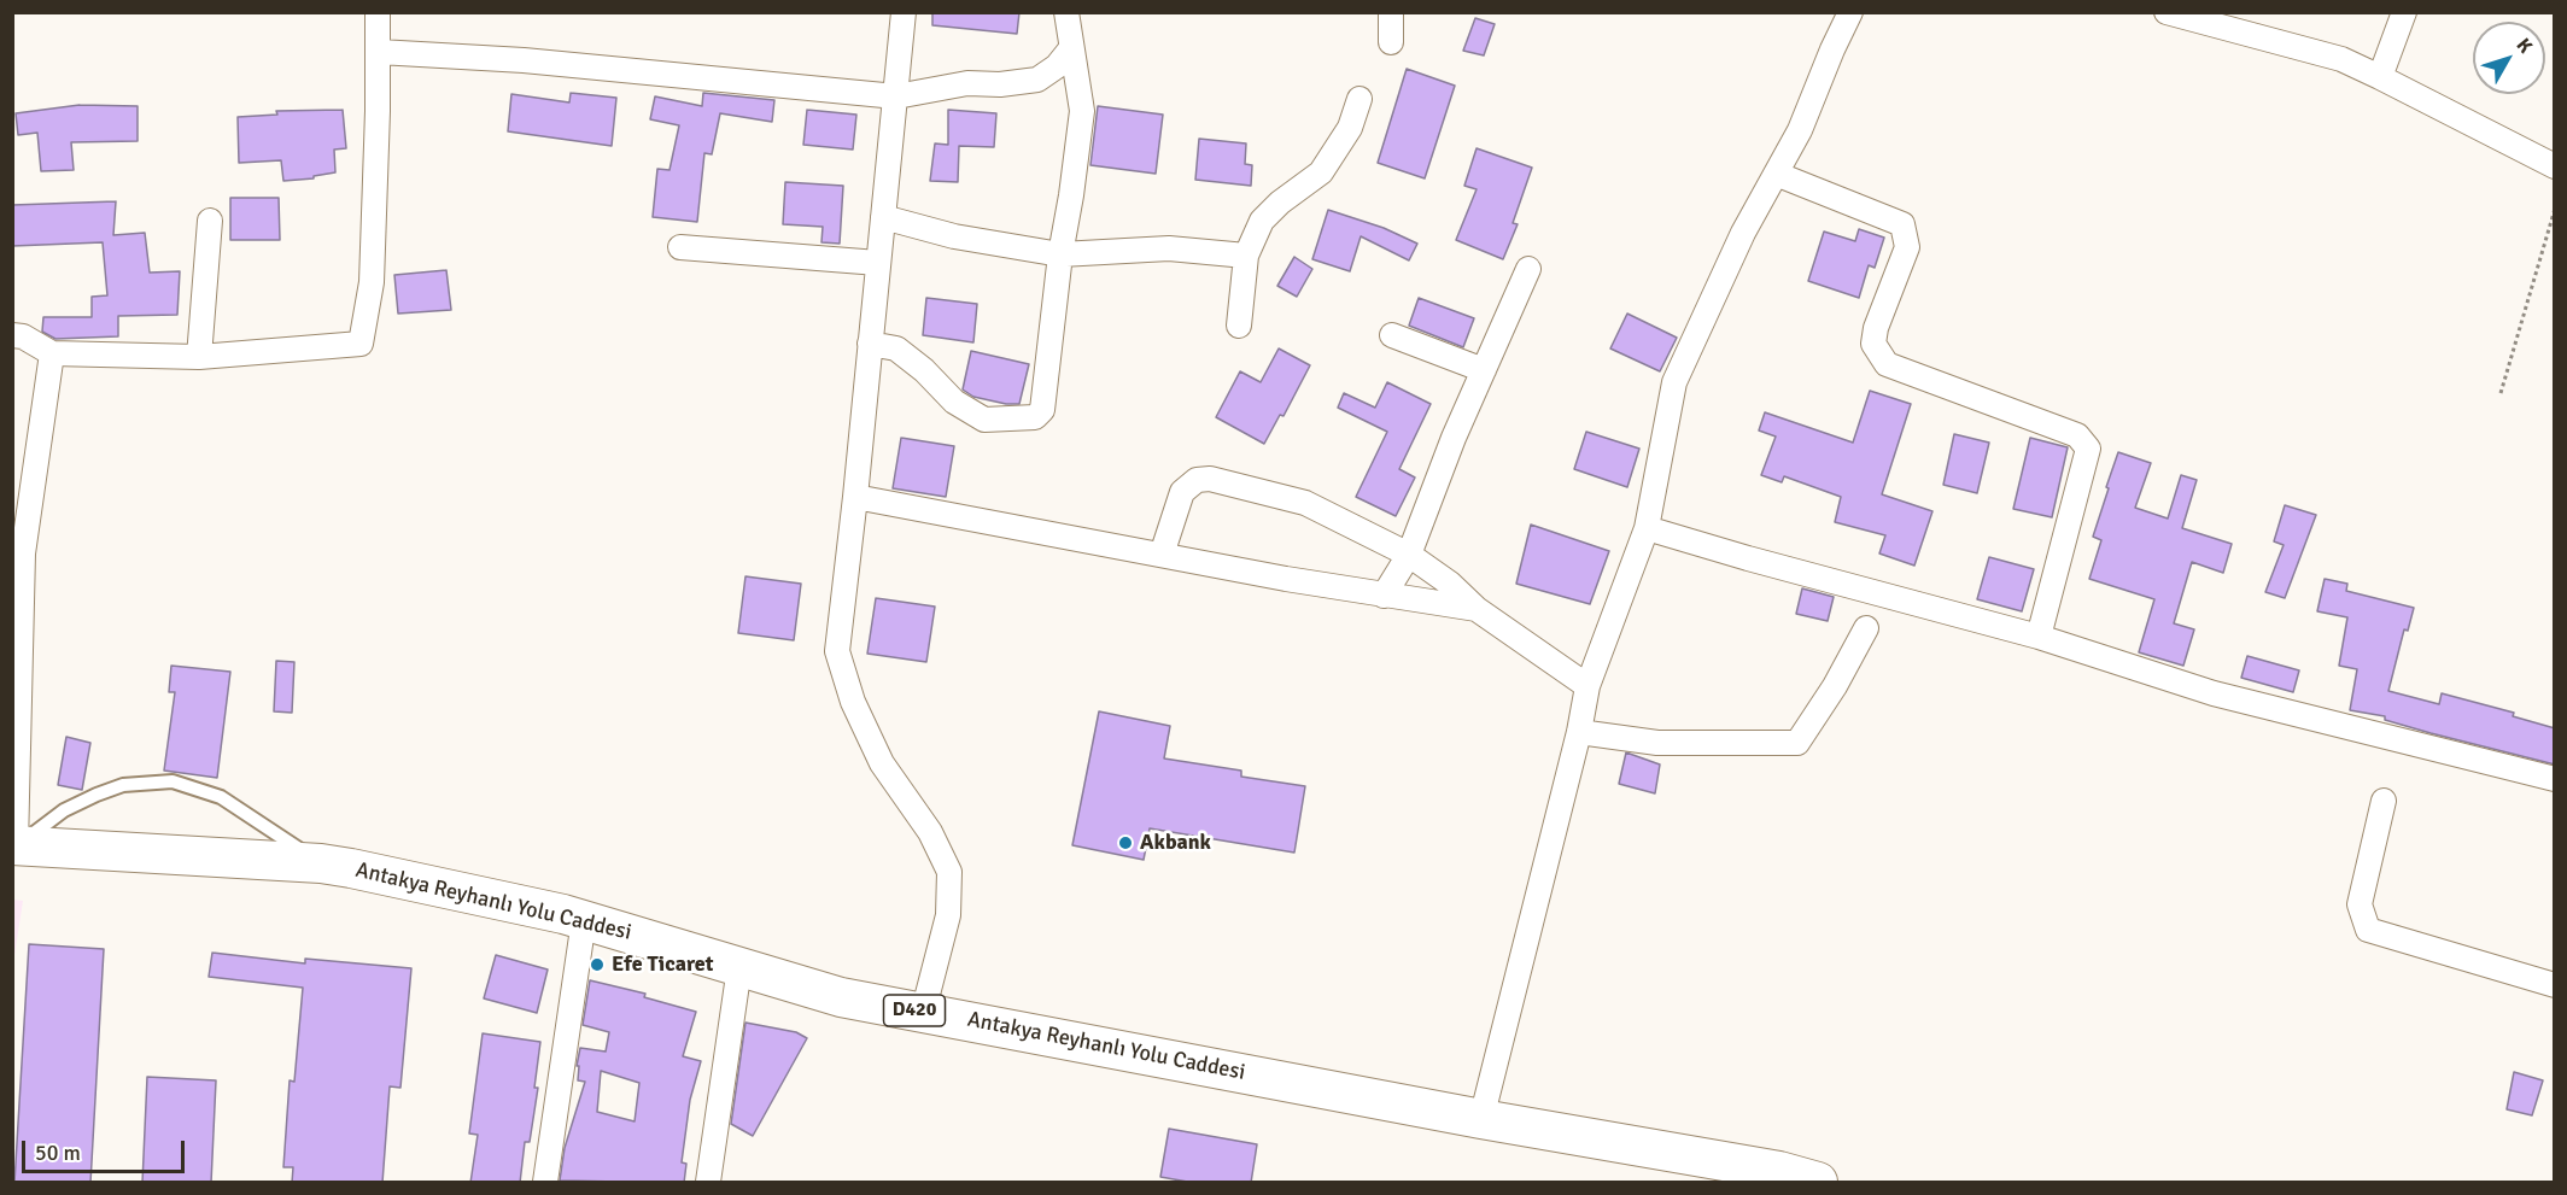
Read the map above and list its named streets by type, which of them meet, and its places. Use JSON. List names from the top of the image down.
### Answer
{
  "streets": {
    "main road": ["Antakya Reyhanlı Yolu Caddesi", "D420"]
  },
  "places": ["Akbank", "Efe Ticaret"],
  "scale_bar": "50 m",
  "north": "top right"
}
